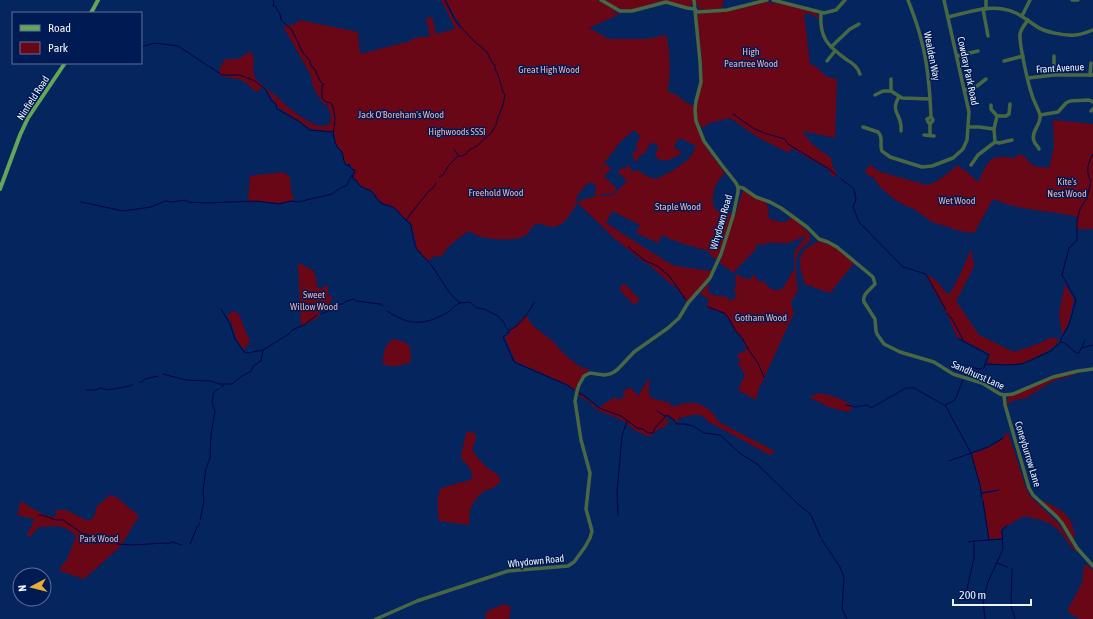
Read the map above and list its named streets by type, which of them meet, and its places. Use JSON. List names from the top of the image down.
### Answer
{
  "streets": {
    "main road": ["Ninfield Road"],
    "street": [
      "Wealden Way",
      "Frant Avenue",
      "Cowdray Park Road",
      "Whydown Road",
      "Sandhurst Lane",
      "Coneyburrow Lane"
    ]
  },
  "crossings": [
    ["Whydown Road", "Sandhurst Lane"],
    ["Sandhurst Lane", "Coneyburrow Lane"]
  ],
  "parks": [
    "High Peartree Wood",
    "Great High Wood",
    "Jack O'Boreham's Wood",
    "Highwoods SSSI",
    "Kite's Nest Wood",
    "Freehold Wood",
    "Wet Wood",
    "Staple Wood",
    "Sweet Willow Wood",
    "Gotham Wood",
    "Park Wood"
  ],
  "legend": ["Road", "Park"],
  "scale_bar": "200 m",
  "north": "left"
}
